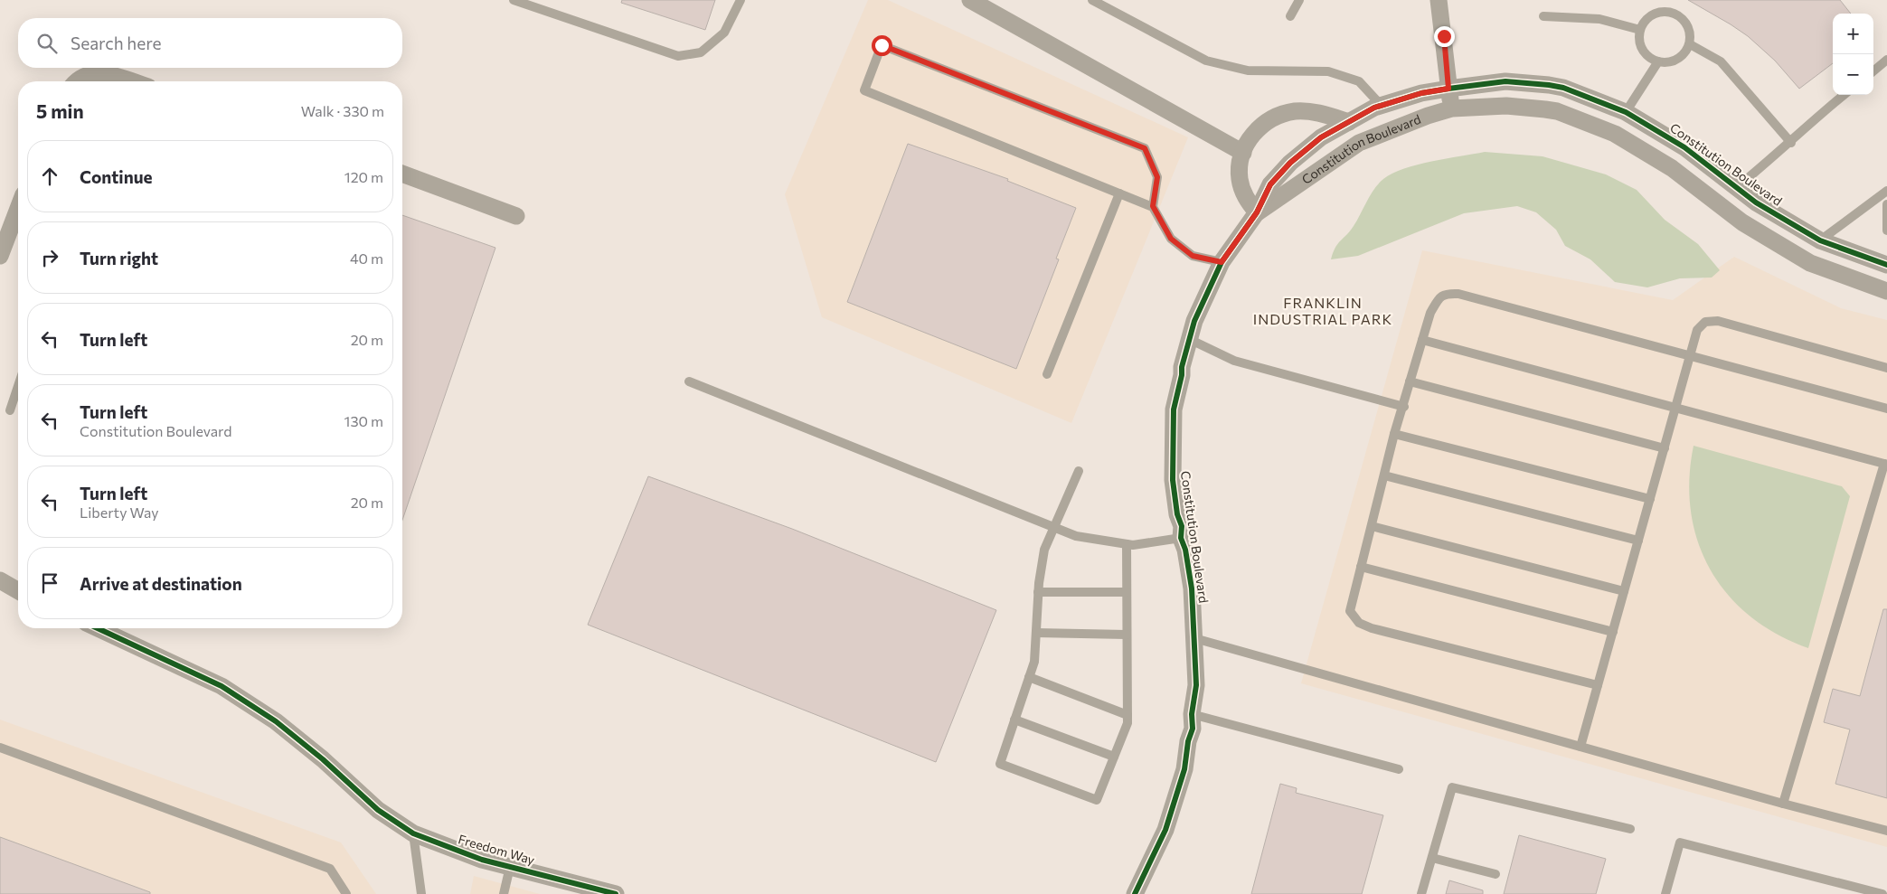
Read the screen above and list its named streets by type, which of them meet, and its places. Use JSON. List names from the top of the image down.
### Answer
{
  "streets": {
    "street": ["Constitution Boulevard", "Freedom Way"]
  },
  "districts": ["FRANKLIN INDUSTRIAL PARK"],
  "page": {
    "map_buttons": ["+", "−"],
    "search": "Search here",
    "heading": ["5 min", "Walk · 330 m"],
    "list": [
      ["Continue", "120 m"],
      ["Turn right", "40 m"],
      ["Turn left", "20 m"],
      ["Turn left", "Constitution Boulevard", "130 m"],
      ["Turn left", "Liberty Way", "20 m"],
      "Arrive at destination"
    ]
  }
}
